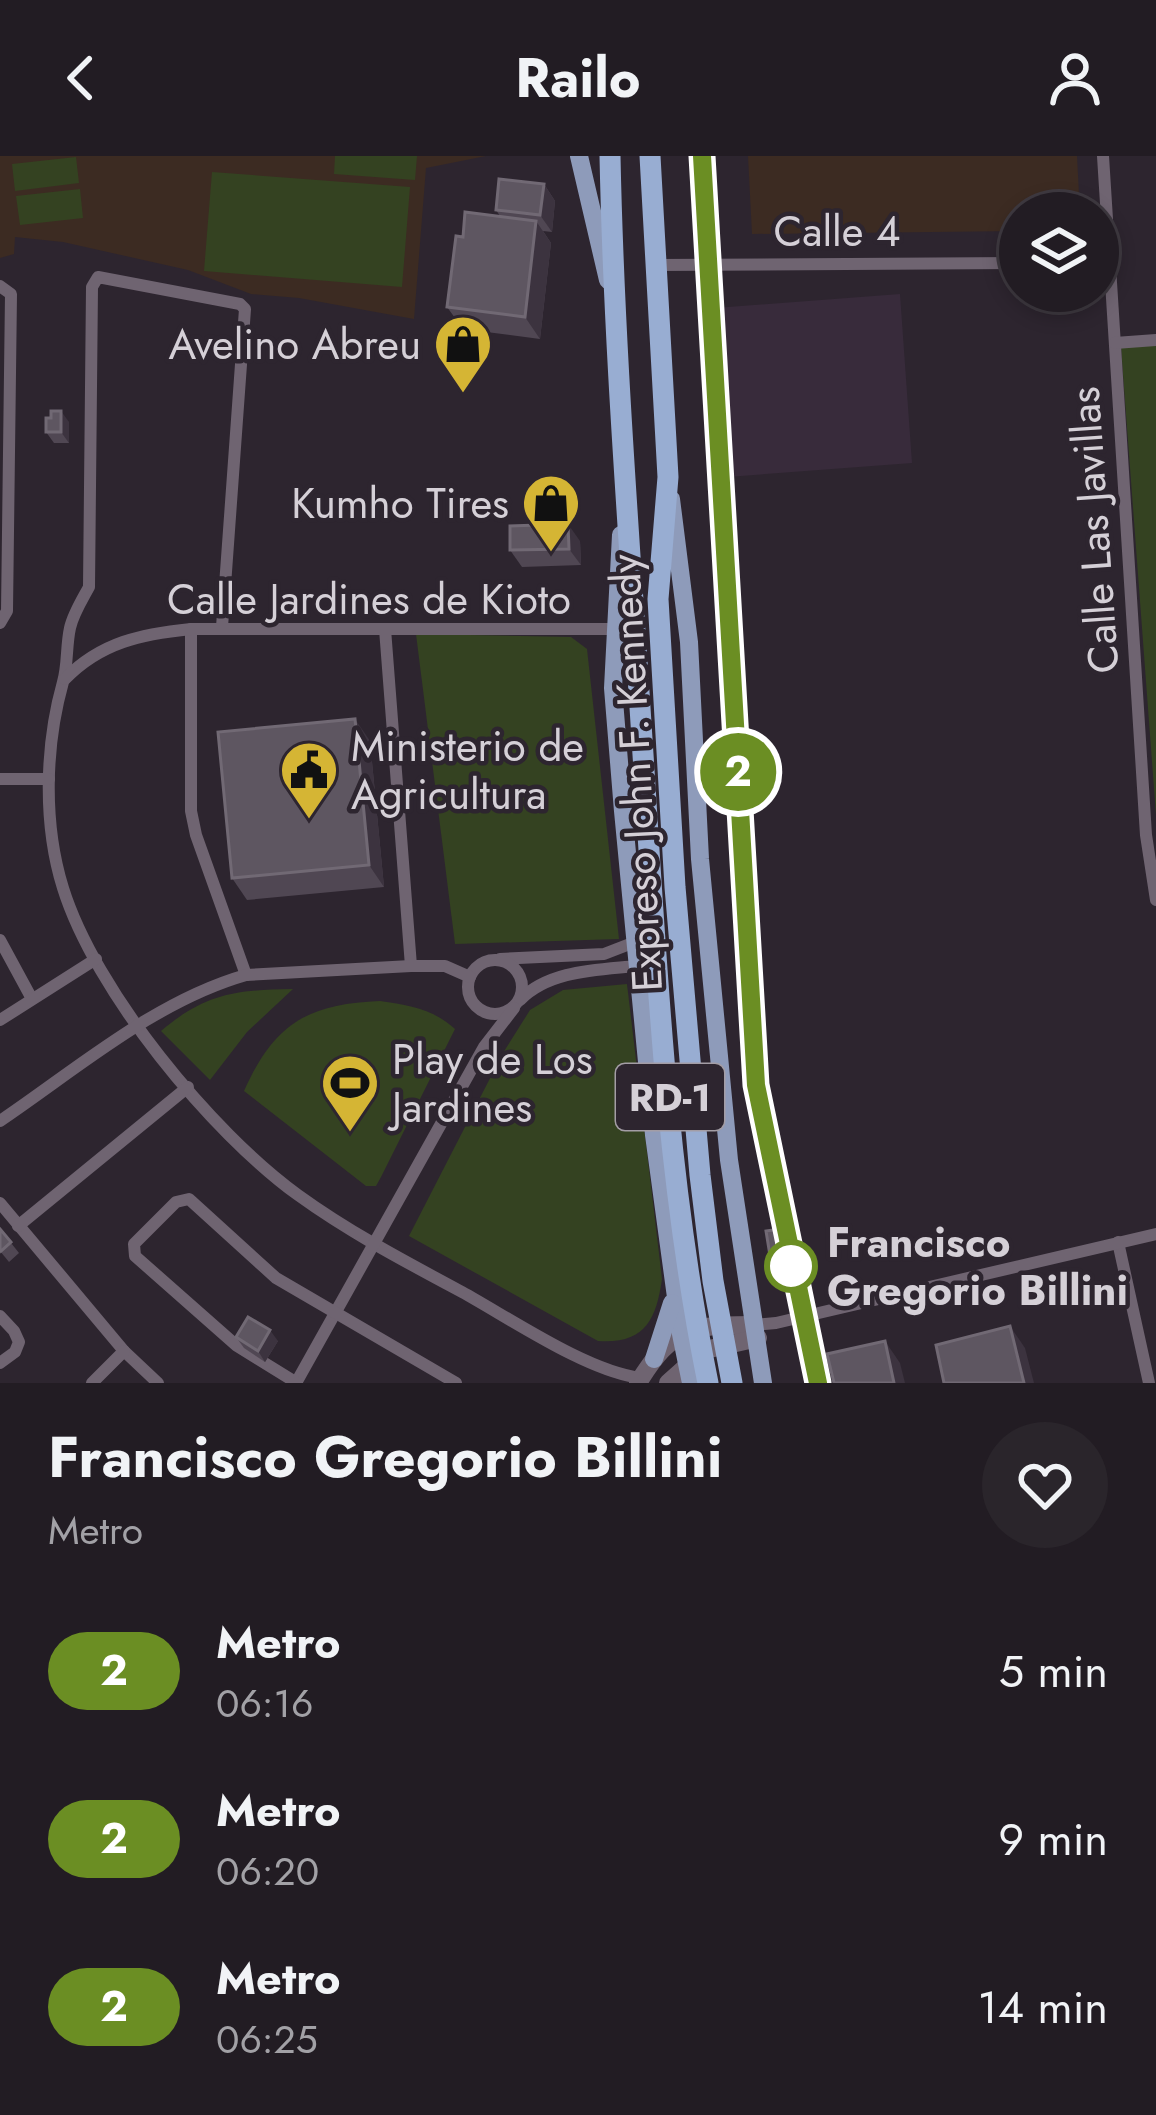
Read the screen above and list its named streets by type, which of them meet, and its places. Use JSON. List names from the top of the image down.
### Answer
{
  "streets": {
    "highway": ["Expreso John F. Kennedy", "RD-1"],
    "street": ["Calle 4", "Calle Las Javillas", "Calle Jardines de Kioto"]
  },
  "crossings": [
    ["Calle 4", "Expreso John F. Kennedy"],
    ["Calle Jardines de Kioto", "RD-1"],
    ["Expreso John F. Kennedy", "RD-1"]
  ],
  "places": {
    "shop": ["Avelino Abreu", "Kumho Tires"],
    "public building": ["Ministerio de Agricultura"],
    "sports": ["Play de Los Jardines"],
    "other": ["Francisco Gregorio Billini"]
  },
  "lines": ["metro line 2"],
  "page": {
    "header": "Railo",
    "on_map": "2",
    "heading": ["Francisco Gregorio Billini", "Metro"],
    "list": [
      {
        "mark": "2",
        "name": "Metro",
        "note": "06:16",
        "value": "5 min"
      },
      {
        "mark": "2",
        "name": "Metro",
        "note": "06:20",
        "value": "9 min"
      },
      {
        "mark": "2",
        "name": "Metro",
        "note": "06:25",
        "value": "14 min"
      }
    ]
  }
}
